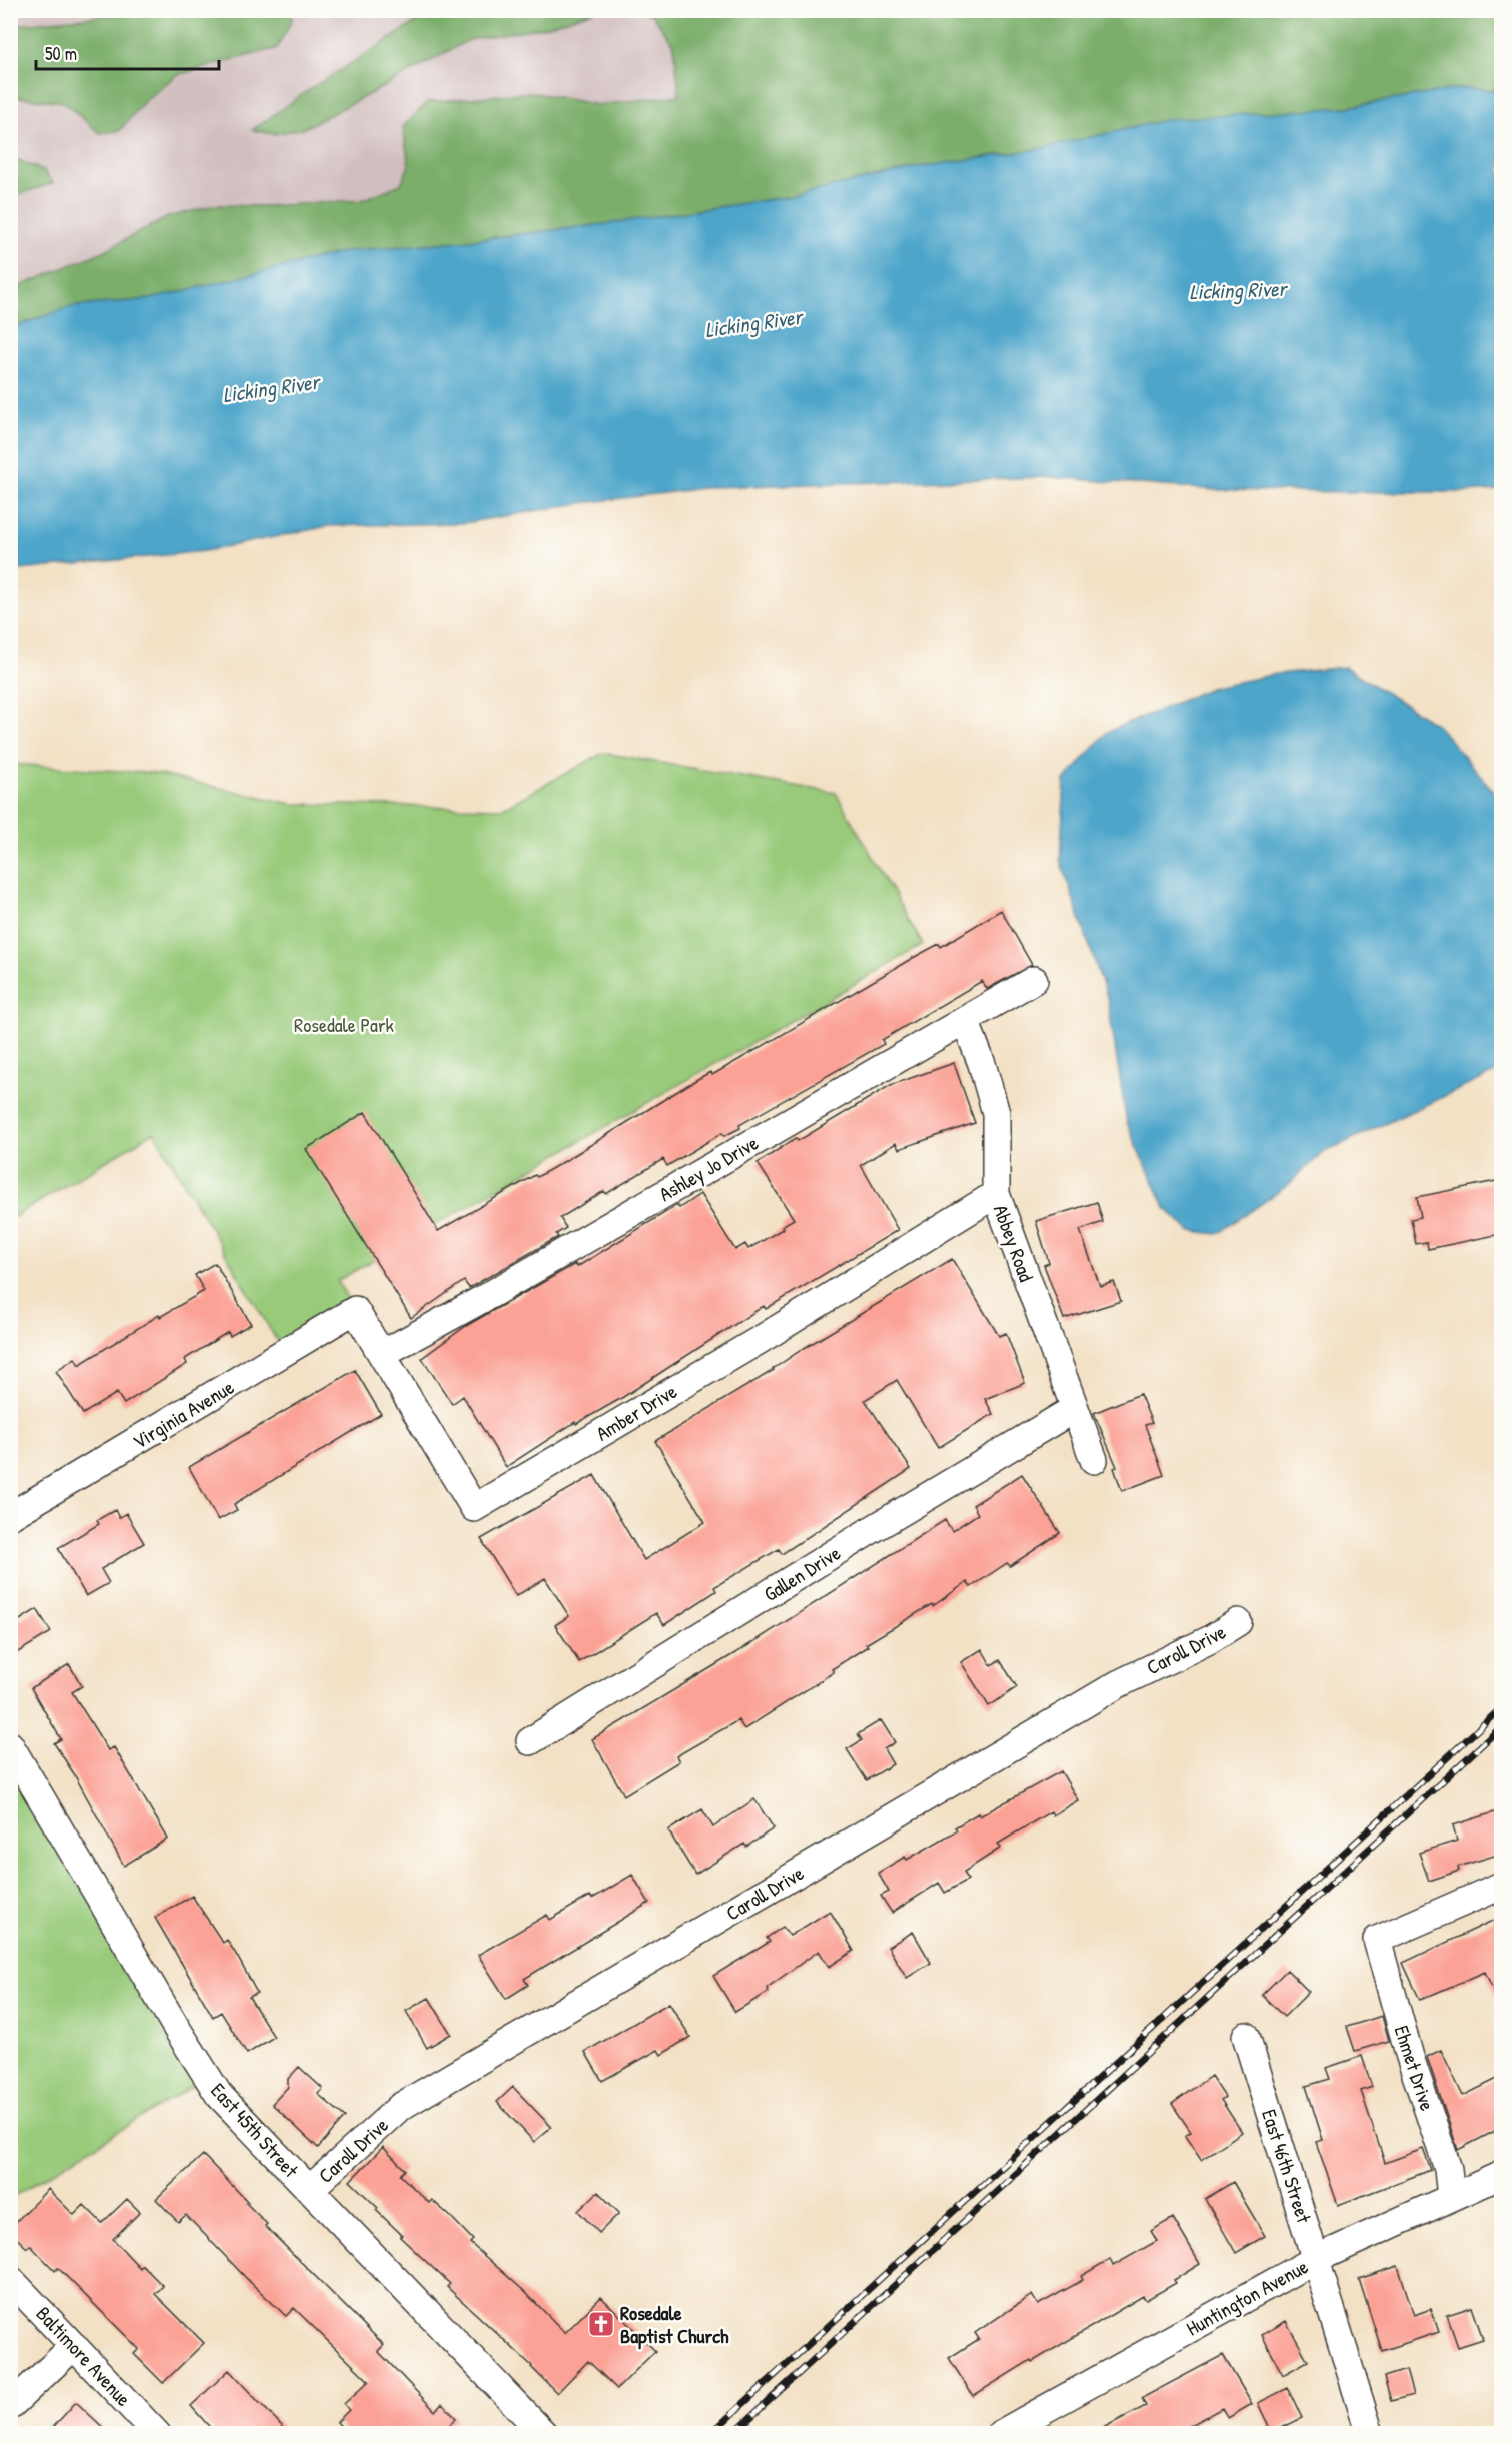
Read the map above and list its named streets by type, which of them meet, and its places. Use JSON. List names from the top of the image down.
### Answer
{
  "streets": {
    "street": [
      "Ashley Jo Drive",
      "Abbey Road",
      "Amber Drive",
      "Virginia Avenue",
      "Gallen Drive",
      "Caroll Drive",
      "Ehmet Drive",
      "East 45th Street",
      "East 46th Street",
      "Huntington Avenue",
      "Baltimore Avenue"
    ]
  },
  "crossings": [
    ["Ashley Jo Drive", "Abbey Road"],
    ["Ashley Jo Drive", "Amber Drive"],
    ["Abbey Road", "Amber Drive"],
    ["Abbey Road", "Gallen Drive"],
    ["Amber Drive", "Virginia Avenue"],
    ["Caroll Drive", "East 45th Street"],
    ["Ehmet Drive", "Huntington Avenue"],
    ["East 46th Street", "Huntington Avenue"]
  ],
  "water": ["Licking River"],
  "parks": ["Rosedale Park"],
  "places": {
    "church": ["Rosedale Baptist Church"]
  },
  "scale_bar": "50 m"
}
